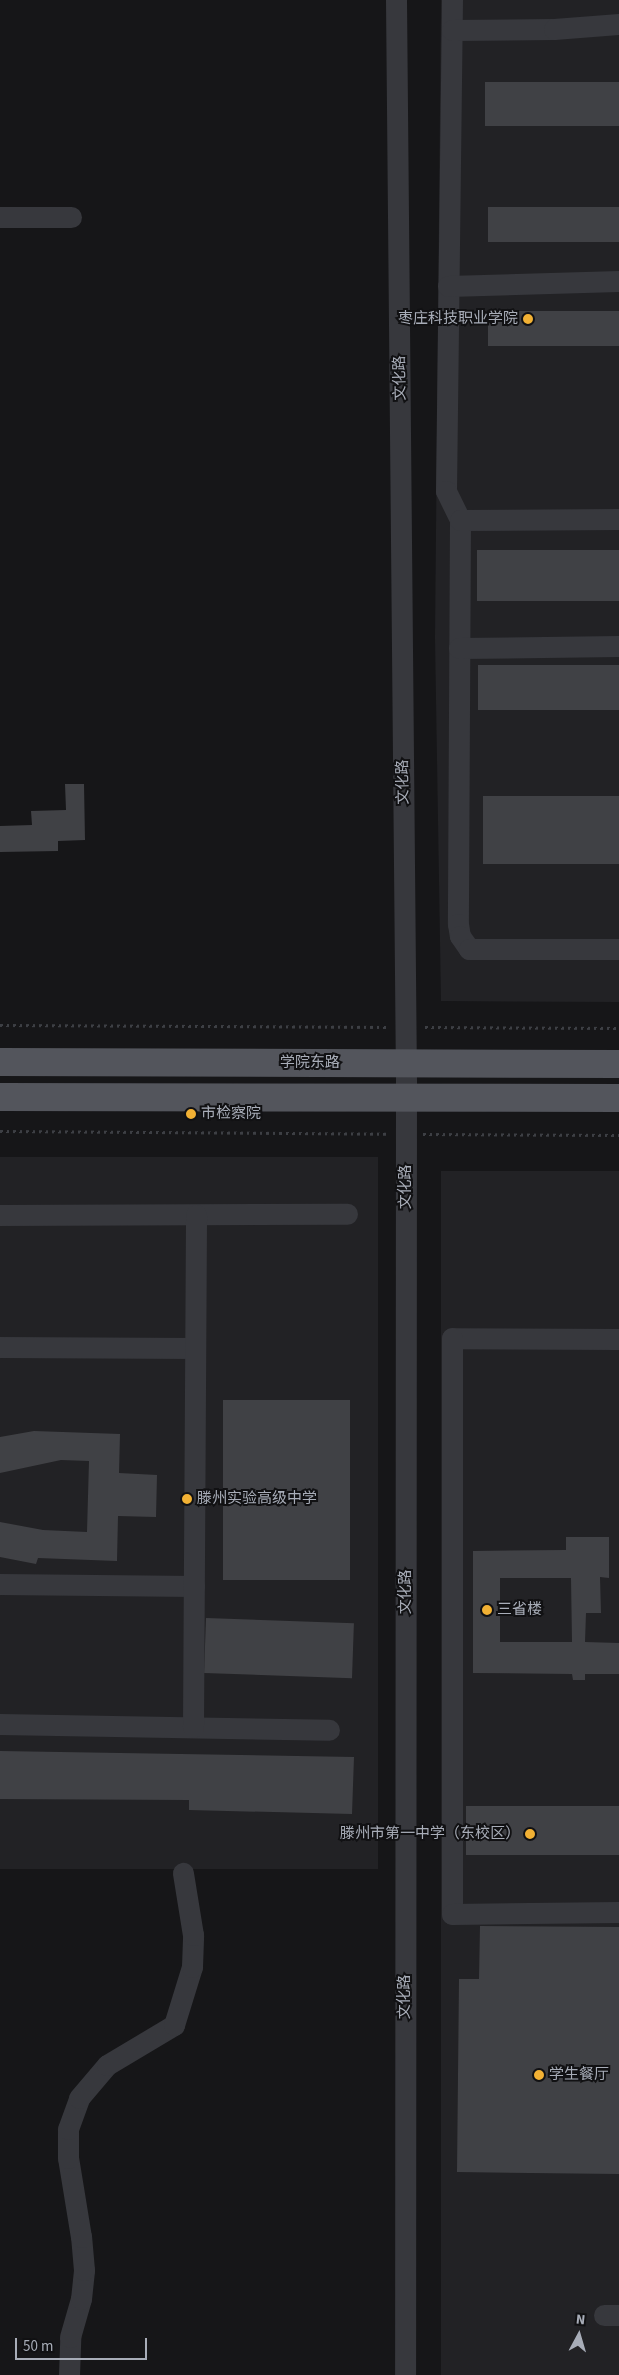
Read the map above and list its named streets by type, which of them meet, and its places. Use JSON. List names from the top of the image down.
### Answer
{
  "streets": {
    "main road": ["学院东路"],
    "street": ["文化路"]
  },
  "crossings": [
    ["文化路", "学院东路"]
  ],
  "places": [
    "枣庄科技职业学院",
    "市检察院",
    "滕州实验高级中学",
    "三省楼",
    "滕州市第一中学（东校区）",
    "学生餐厅"
  ],
  "scale_bar": "50 m",
  "north": "top"
}
